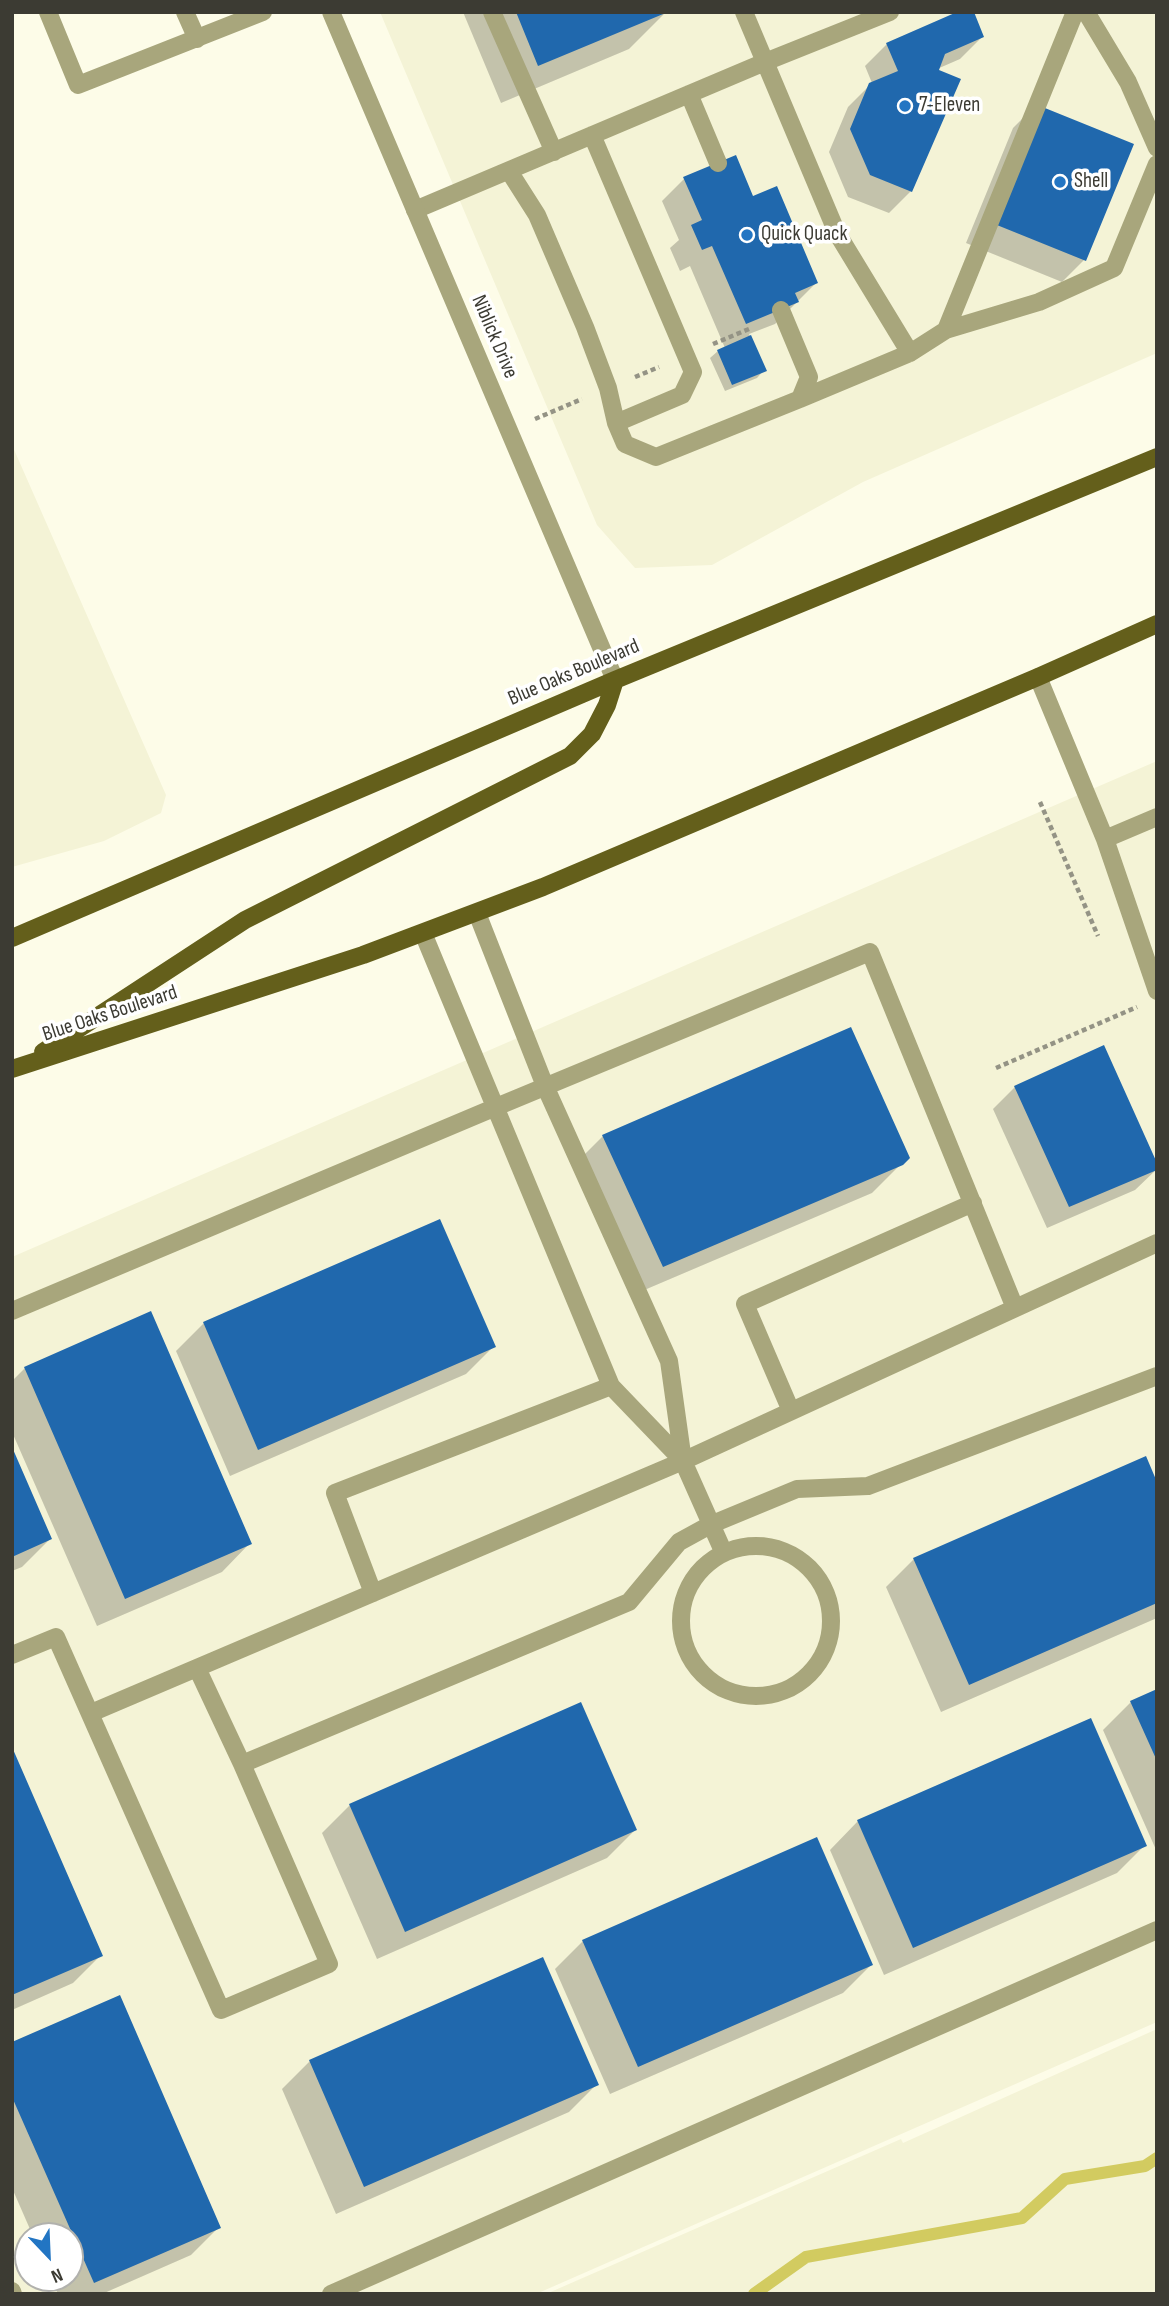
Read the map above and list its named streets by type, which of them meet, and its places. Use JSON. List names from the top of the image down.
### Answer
{
  "streets": {
    "main road": ["Blue Oaks Boulevard"],
    "street": ["Niblick Drive"]
  },
  "crossings": [
    ["Niblick Drive", "Blue Oaks Boulevard"]
  ],
  "places": ["7-Eleven", "Shell", "Quick Quack"],
  "north": "bottom right"
}
